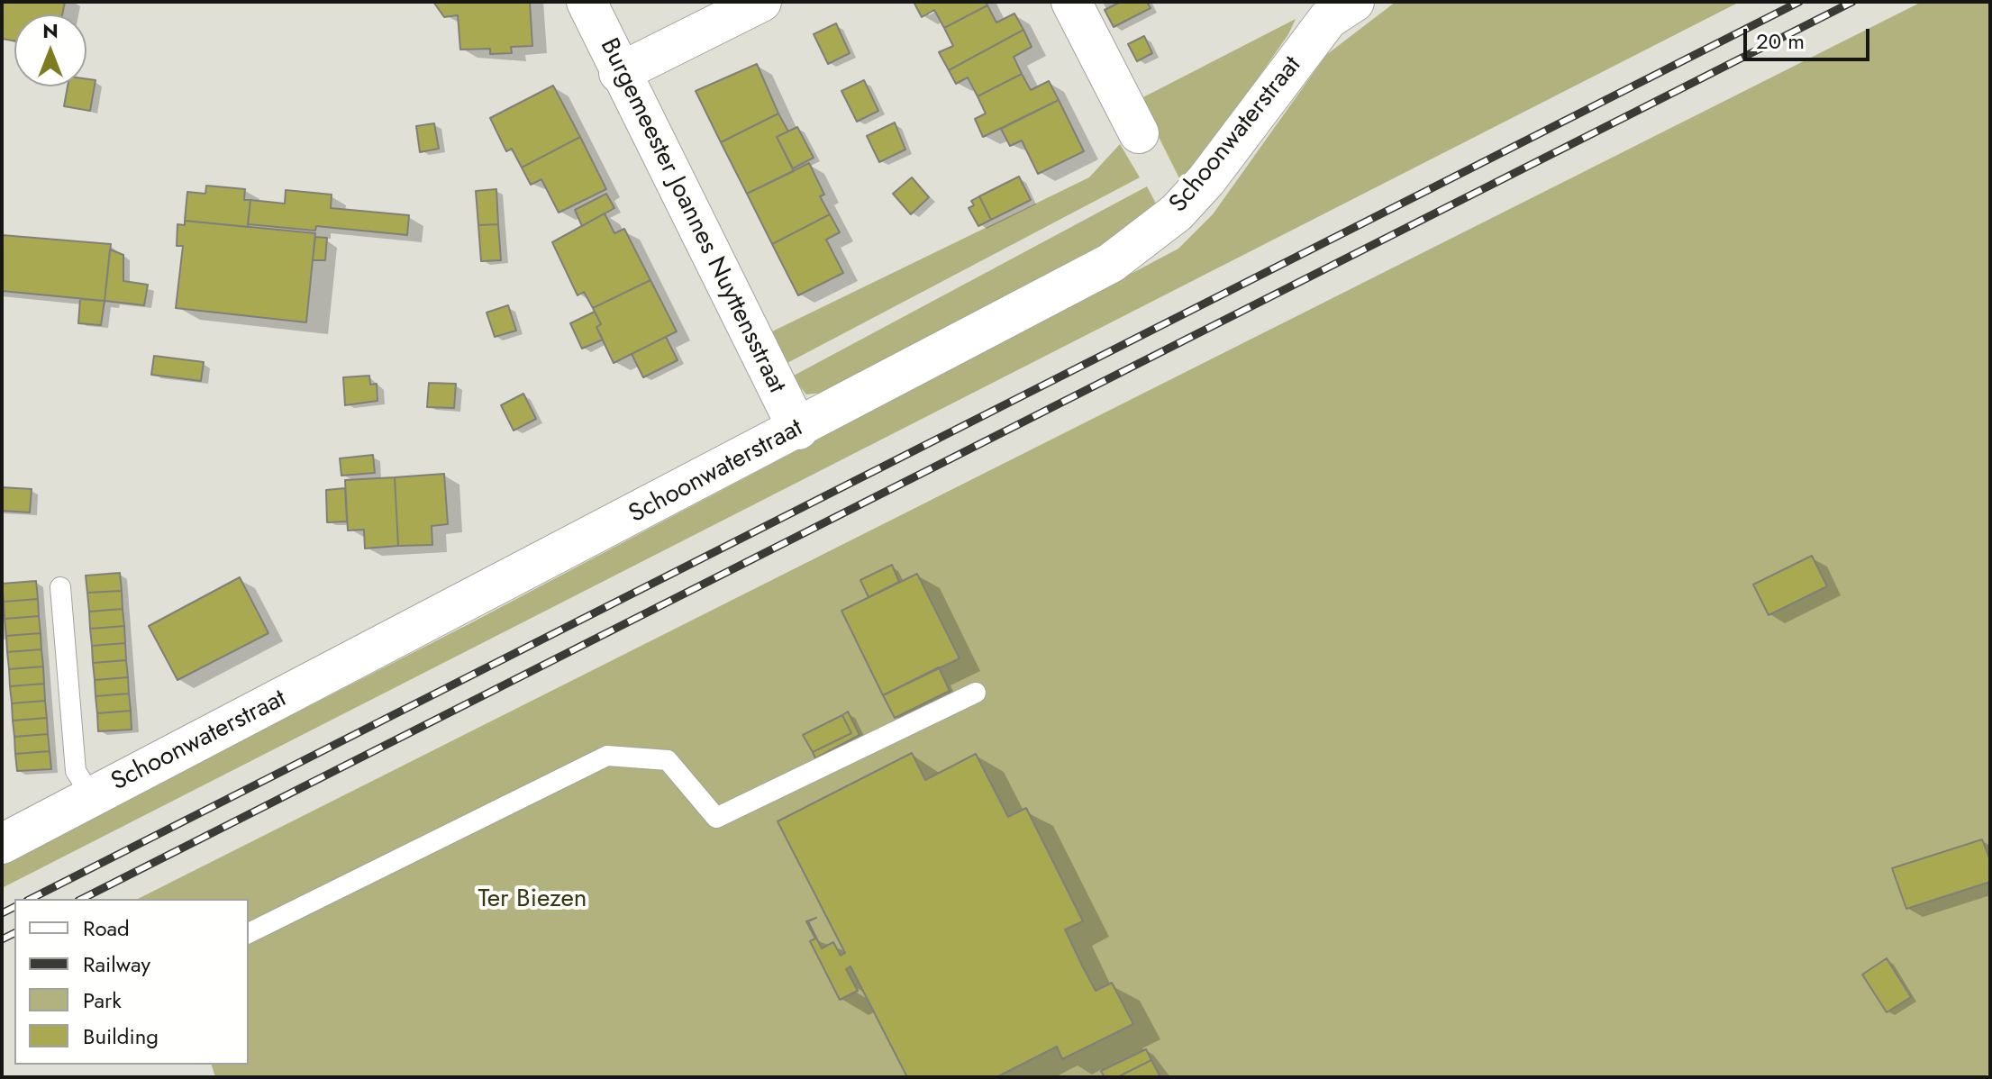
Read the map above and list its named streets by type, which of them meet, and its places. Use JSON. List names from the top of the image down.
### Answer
{
  "streets": {
    "street": ["Schoonwaterstraat", "Burgemeester Joannes Nuyttensstraat"]
  },
  "crossings": [
    ["Schoonwaterstraat", "Burgemeester Joannes Nuyttensstraat"]
  ],
  "parks": ["Ter Biezen"],
  "legend": [
    "Road",
    "Railway",
    "Park",
    "Building"
  ],
  "scale_bar": "20 m",
  "north": "top"
}
